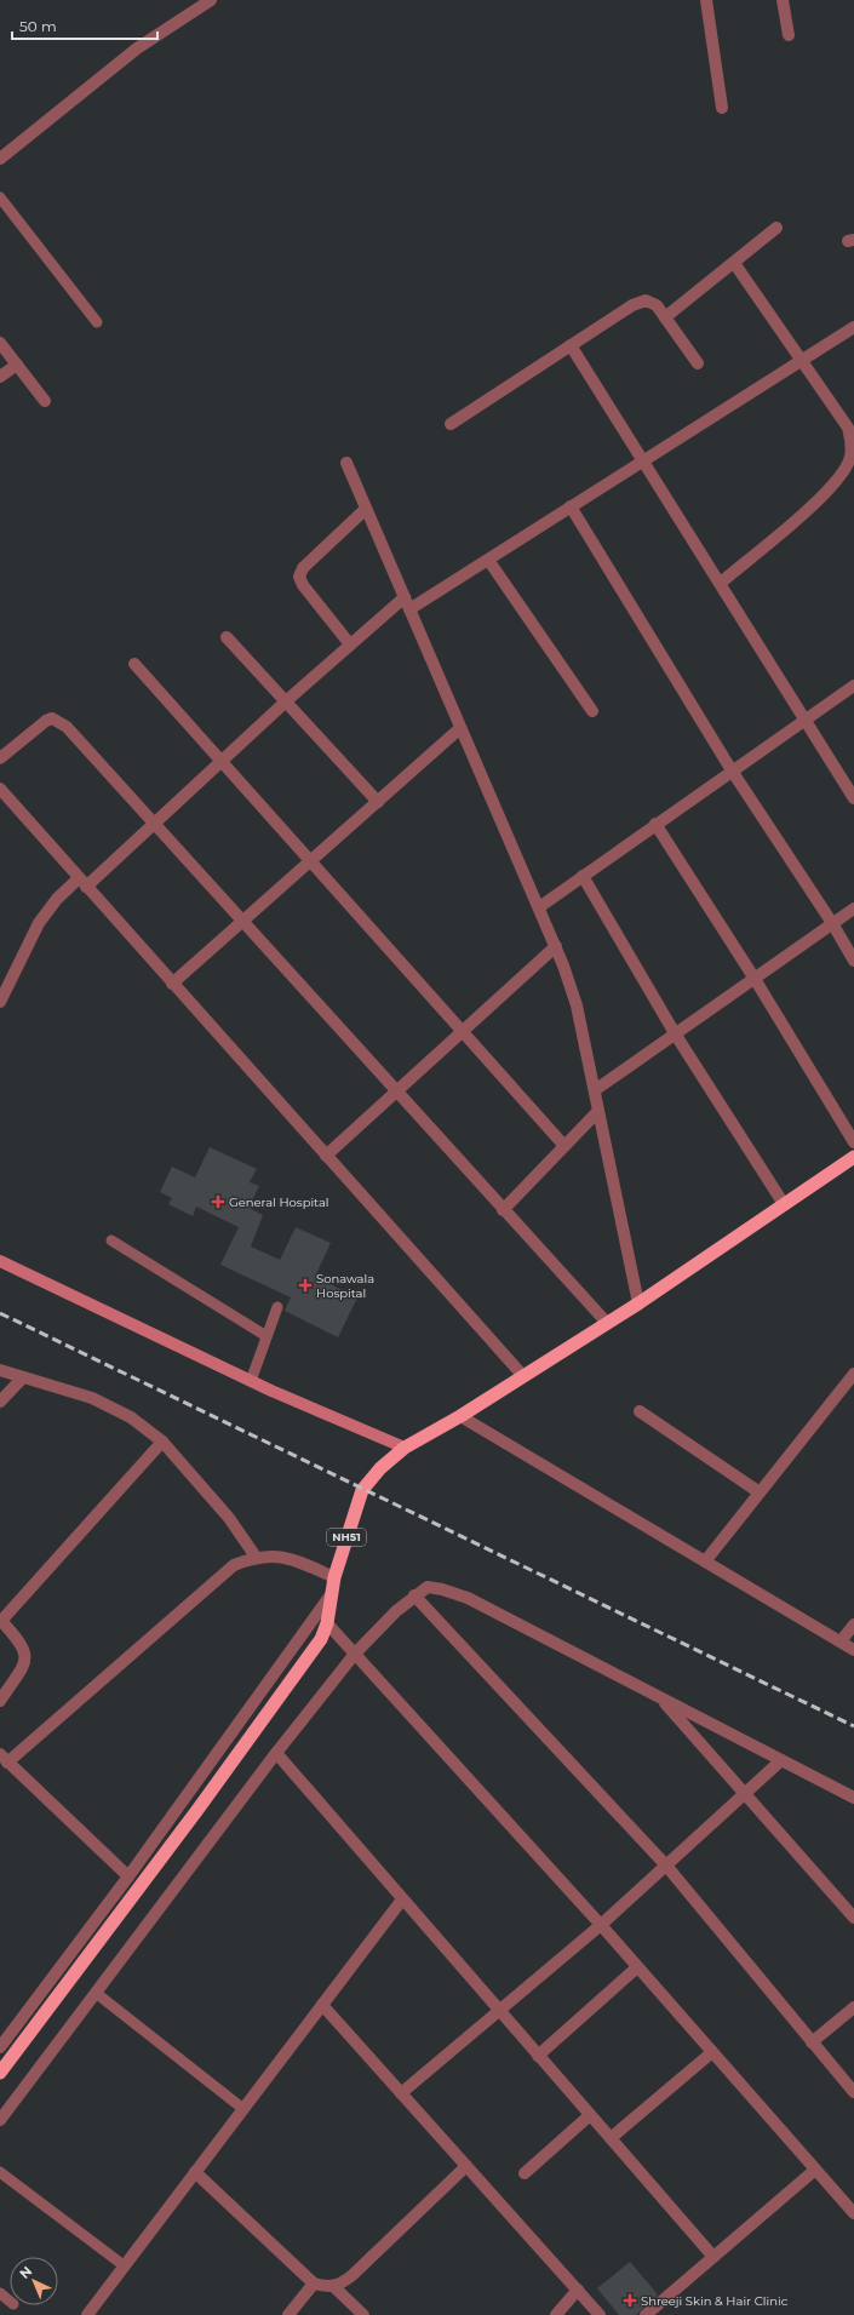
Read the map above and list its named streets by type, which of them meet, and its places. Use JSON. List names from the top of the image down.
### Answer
{
  "streets": {
    "highway": ["NH51"]
  },
  "places": {
    "health": ["General Hospital", "Sonawala Hospital", "Shreeji Skin & Hair Clinic"]
  },
  "scale_bar": "50 m",
  "north": "top left"
}
